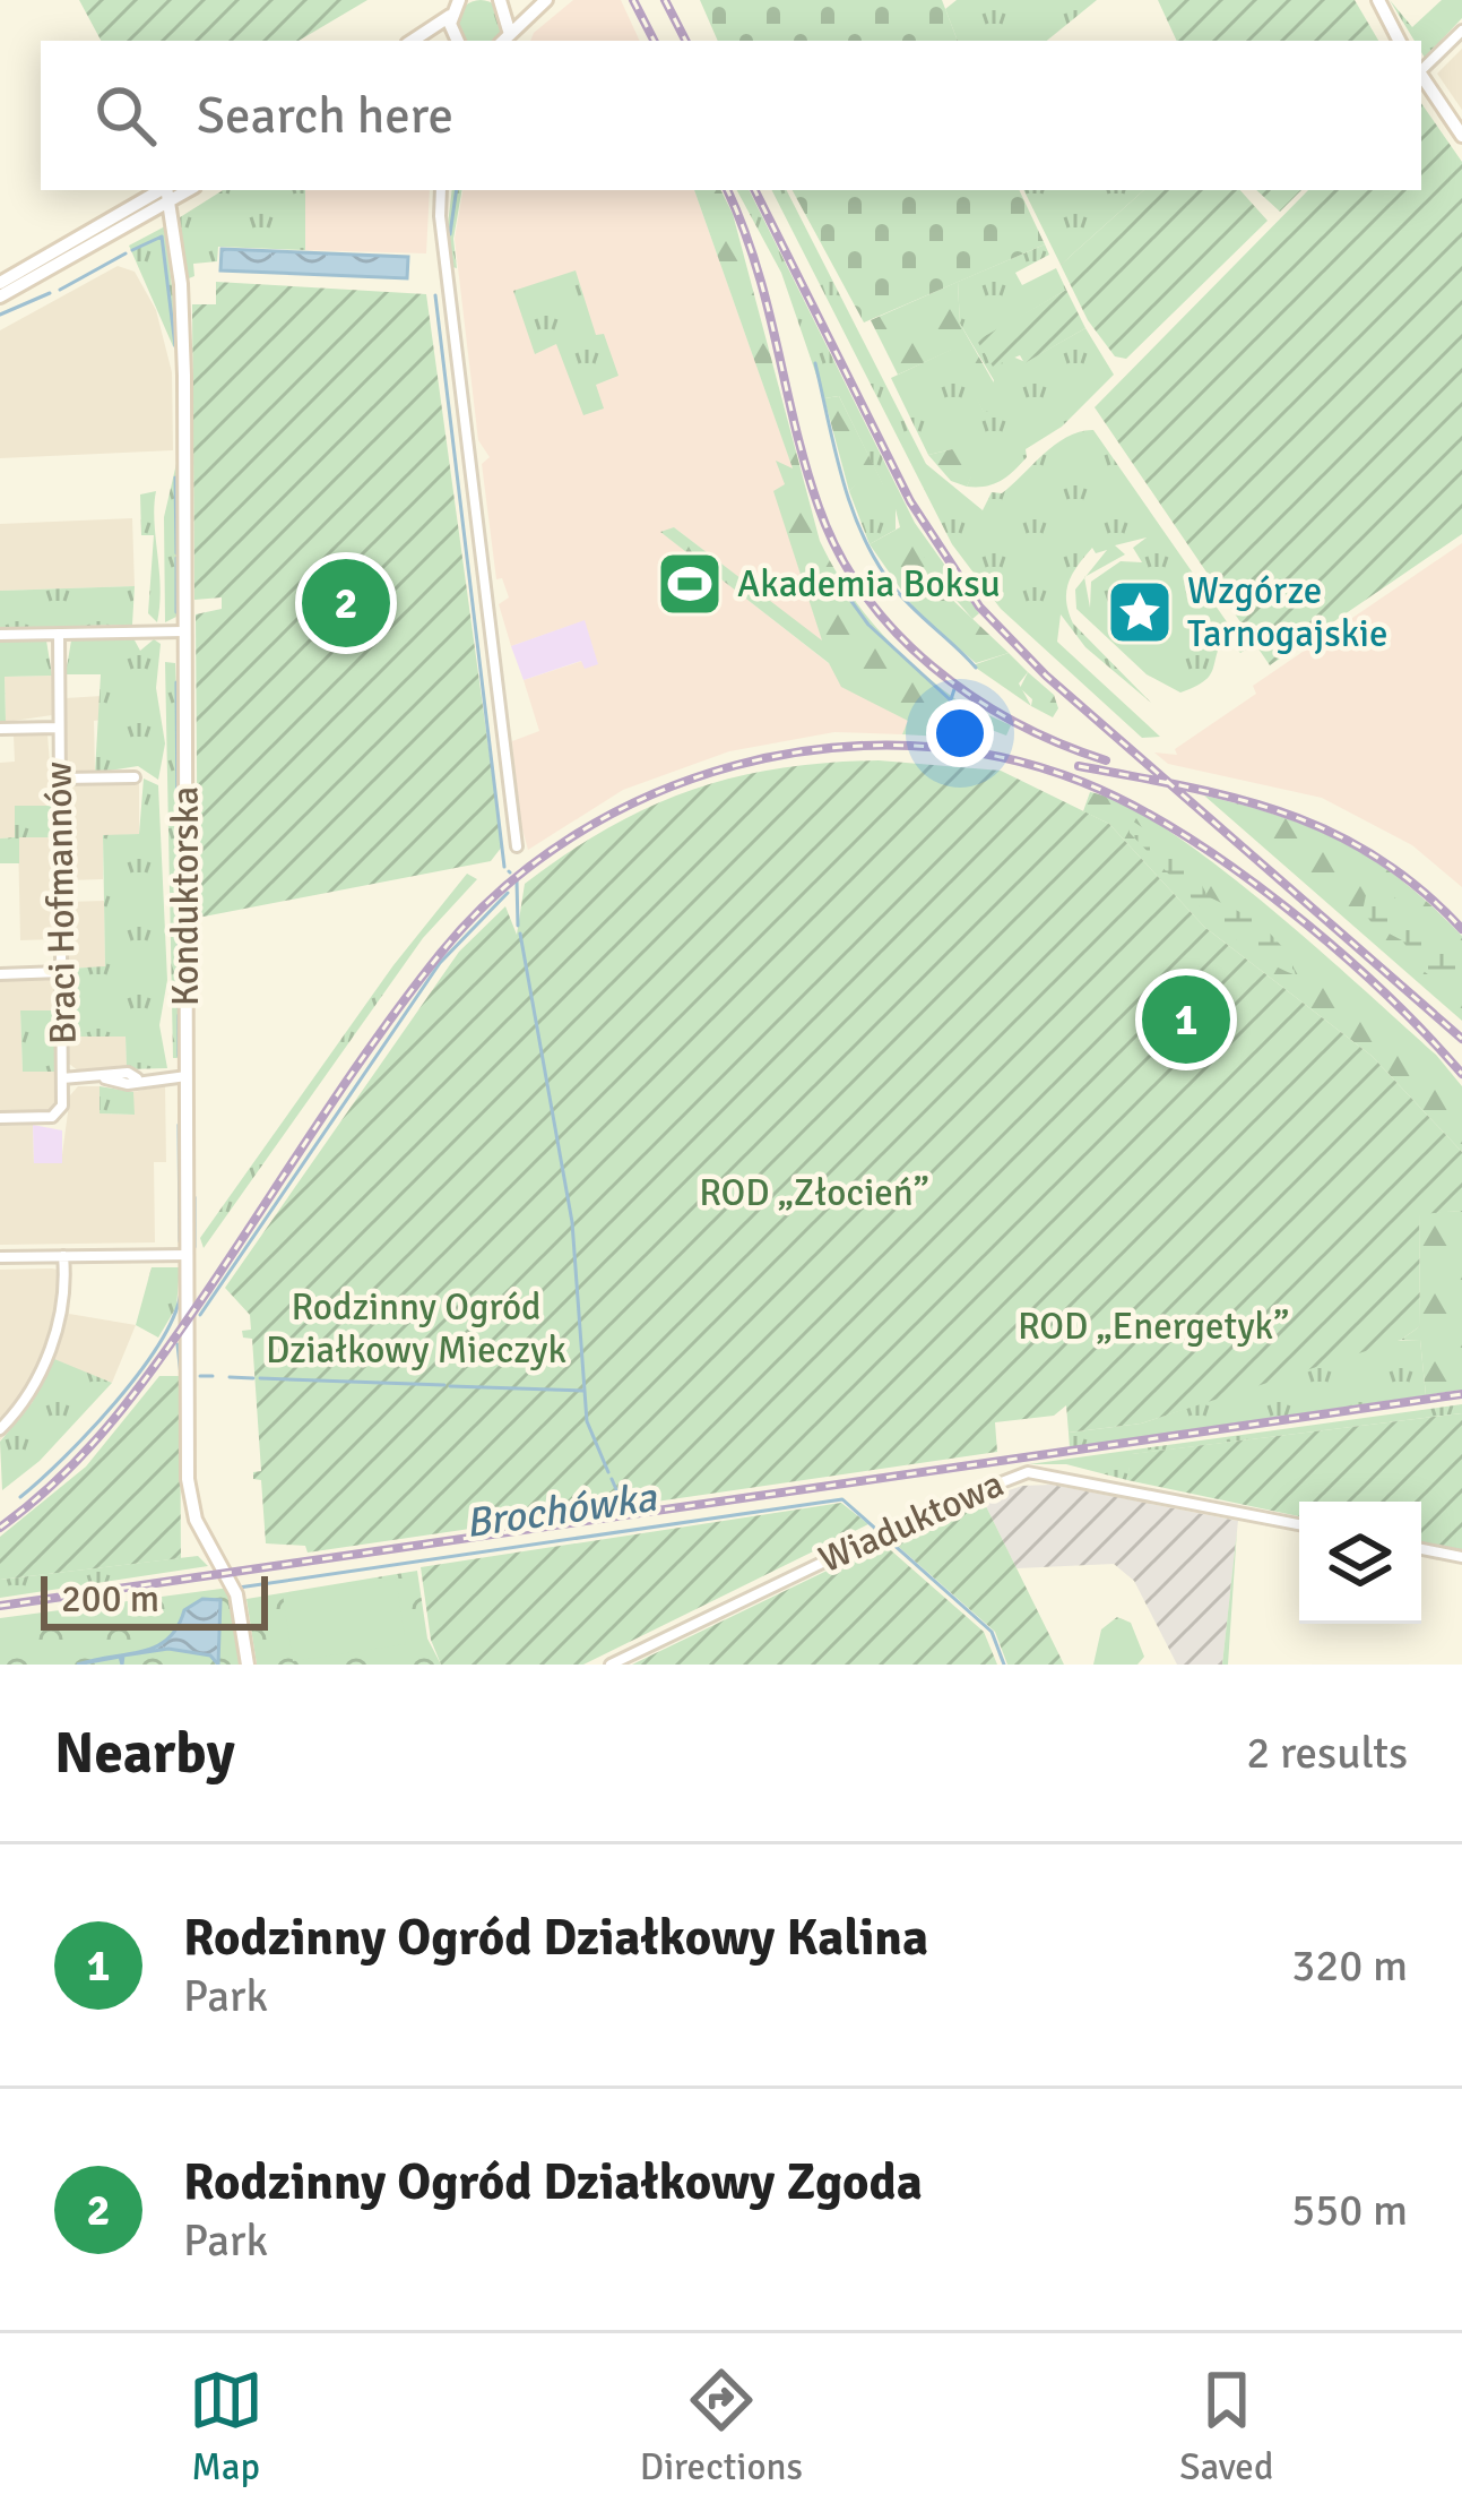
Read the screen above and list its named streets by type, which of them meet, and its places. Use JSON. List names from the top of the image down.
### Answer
{
  "streets": {
    "street": ["Konduktorska", "Braci Hofmannów", "Wiaduktowa"]
  },
  "water": ["Brochówka"],
  "parks": ["ROD „Złocień”", "Rodzinny Ogród Działkowy Mieczyk", "ROD „Energetyk”"],
  "places": {
    "sports": ["Akademia Boksu"],
    "place": ["Wzgórze Tarnogajskie"]
  },
  "scale_bar": "200 m",
  "page": {
    "search": "Search here",
    "pins": ["2", "1"],
    "scale": "200 m",
    "heading": ["Nearby", "2 results"],
    "list": [
      {
        "mark": "1",
        "name": "Rodzinny Ogród Działkowy Kalina",
        "note": "Park",
        "value": "320 m"
      },
      {
        "mark": "2",
        "name": "Rodzinny Ogród Działkowy Zgoda",
        "note": "Park",
        "value": "550 m"
      }
    ],
    "nav": ["Map", "Directions", "Saved"]
  }
}
